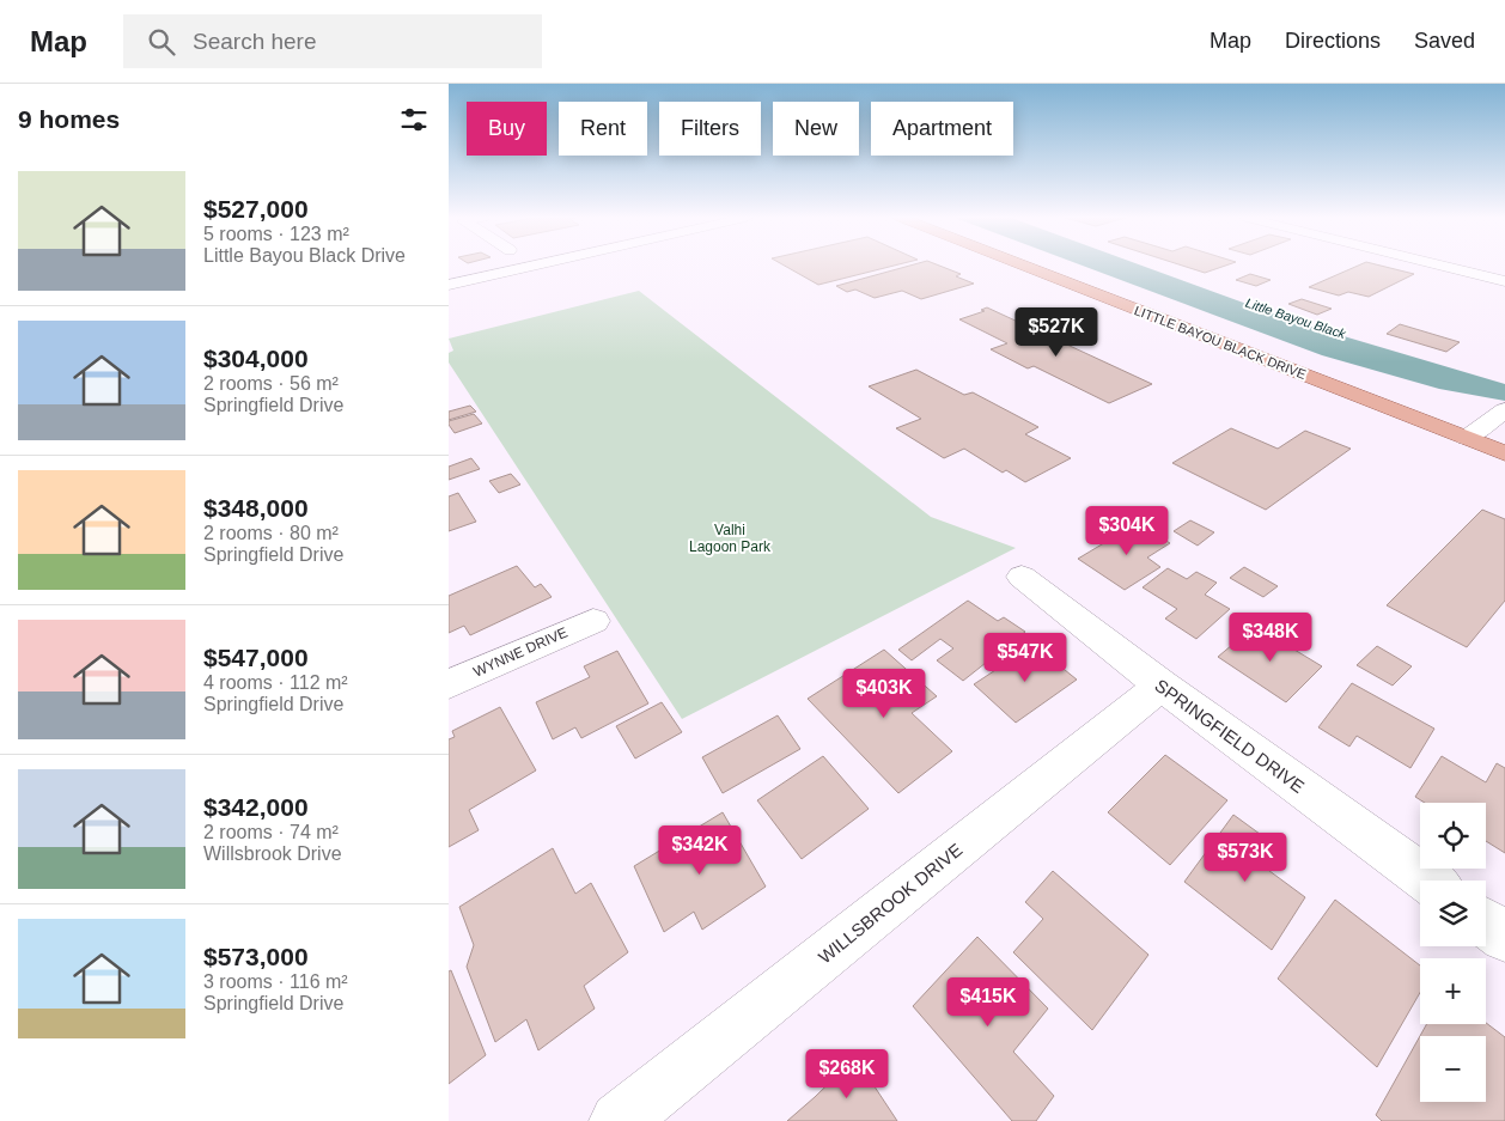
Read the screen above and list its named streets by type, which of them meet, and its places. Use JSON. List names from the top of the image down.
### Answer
{
  "streets": {
    "main road": ["LITTLE BAYOU BLACK DRIVE"],
    "street": ["WYNNE DRIVE", "SPRINGFIELD DRIVE", "WILLSBROOK DRIVE"]
  },
  "crossings": [
    ["SPRINGFIELD DRIVE", "WILLSBROOK DRIVE"]
  ],
  "water": ["Little Bayou Black"],
  "parks": ["Valhi Lagoon Park"],
  "page": {
    "header": "Map",
    "search": "Search here",
    "nav": ["Map", "Directions", "Saved"],
    "heading": "9 homes",
    "chip": [
      "Buy",
      "Rent",
      "Filters",
      "New",
      "Apartment"
    ],
    "list": [
      {
        "name": "$527,000",
        "note": "5 rooms · 123 m² · Little Bayou Black Drive"
      },
      {
        "name": "$304,000",
        "note": "2 rooms · 56 m² · Springfield Drive"
      },
      {
        "name": "$348,000",
        "note": "2 rooms · 80 m² · Springfield Drive"
      },
      {
        "name": "$547,000",
        "note": "4 rooms · 112 m² · Springfield Drive"
      },
      {
        "name": "$342,000",
        "note": "2 rooms · 74 m² · Willsbrook Drive"
      },
      {
        "name": "$573,000",
        "note": "3 rooms · 116 m² · Springfield Drive"
      }
    ],
    "price": [
      "$527K",
      "$304K",
      "$348K",
      "$547K",
      "$403K",
      "$342K",
      "$573K",
      "$415K",
      "$268K"
    ],
    "map_buttons": ["+", "−"]
  }
}
